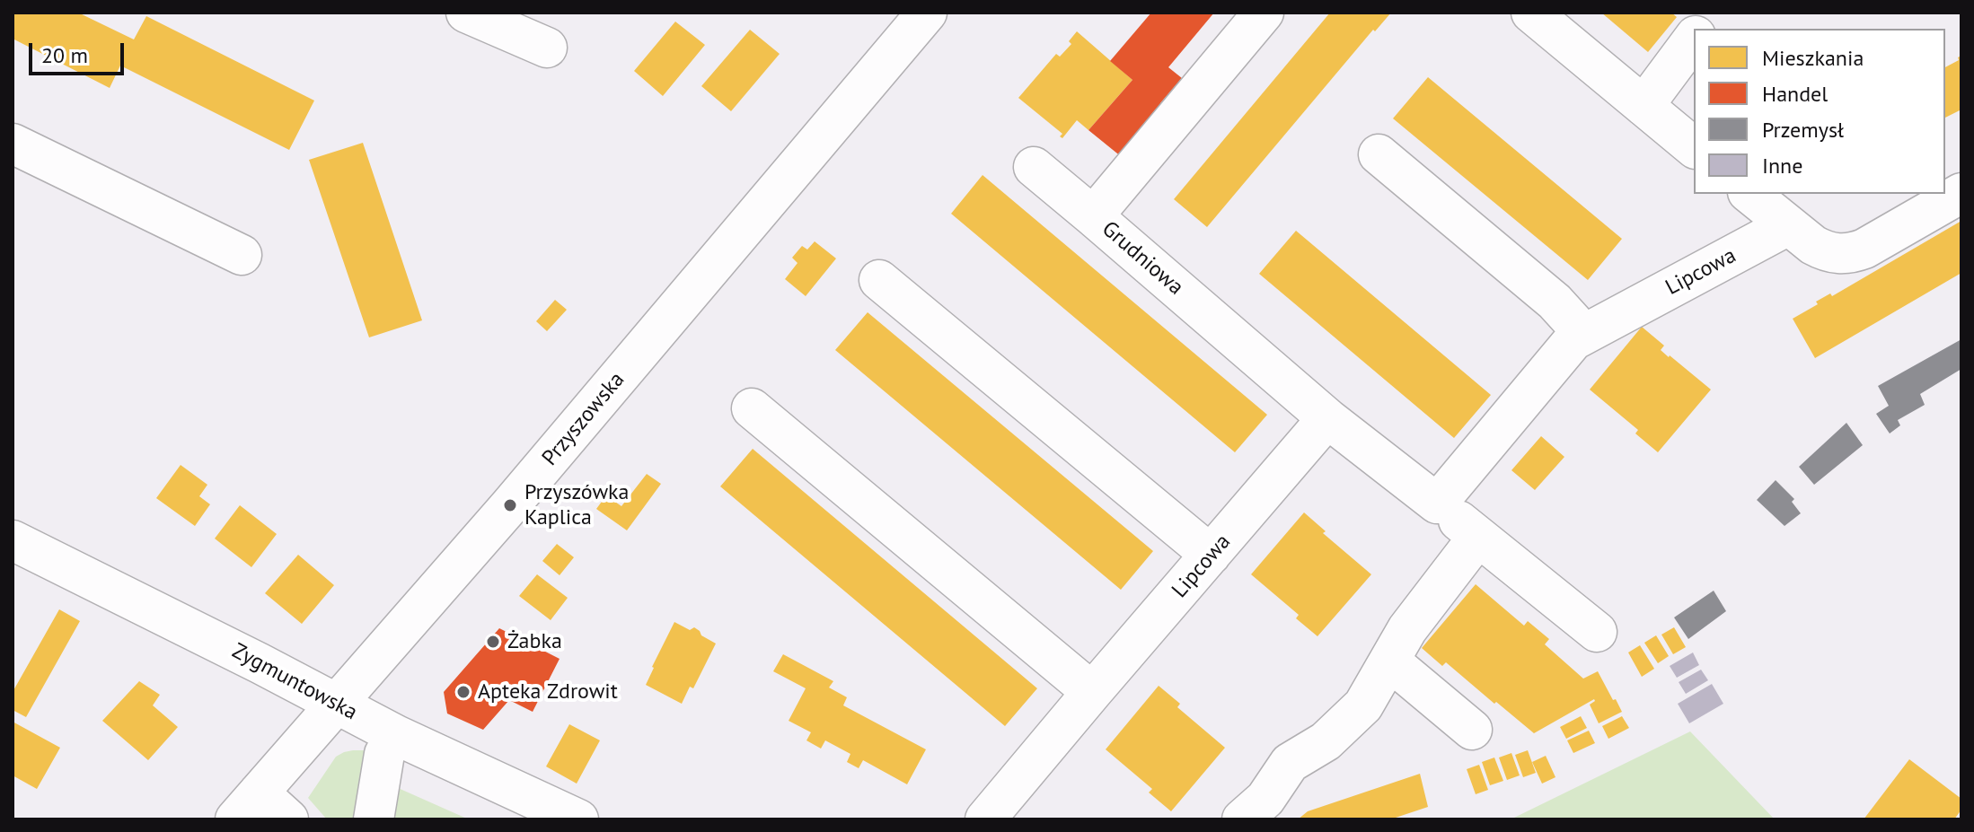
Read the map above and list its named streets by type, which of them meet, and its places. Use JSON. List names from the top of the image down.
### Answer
{
  "streets": {
    "street": [
      "Grudniowa",
      "Lipcowa",
      "Przyszowska",
      "Zygmuntowska"
    ]
  },
  "crossings": [
    ["Grudniowa", "Lipcowa"],
    ["Przyszowska", "Zygmuntowska"]
  ],
  "places": ["Przyszówka Kaplica", "Żabka", "Apteka Zdrowit"],
  "legend": [
    "Mieszkania",
    "Handel",
    "Przemysł",
    "Inne"
  ],
  "scale_bar": "20 m"
}
